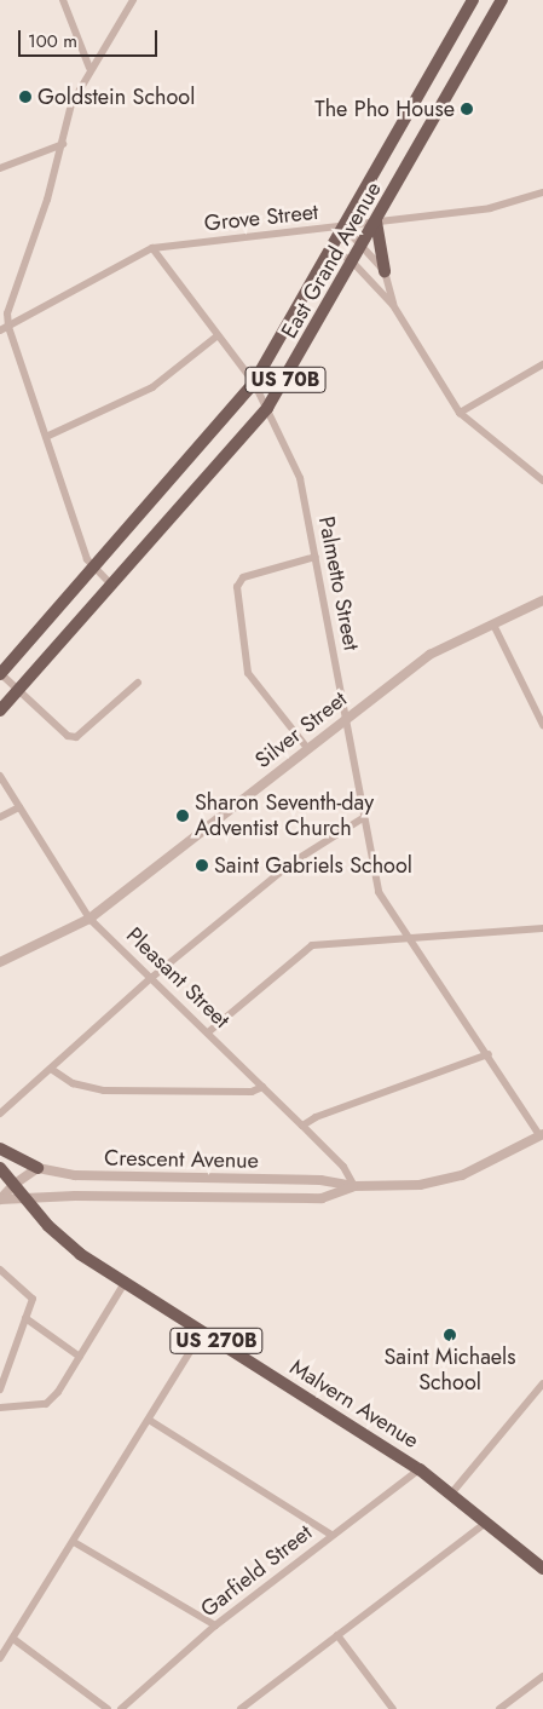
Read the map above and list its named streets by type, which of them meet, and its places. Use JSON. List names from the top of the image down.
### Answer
{
  "streets": {
    "main road": [
      "East Grand Avenue",
      "US 70B",
      "US 270B",
      "Malvern Avenue"
    ],
    "street": [
      "Grove Street",
      "Palmetto Street",
      "Silver Street",
      "Pleasant Street",
      "Crescent Avenue",
      "Garfield Street"
    ]
  },
  "crossings": [
    ["Grove Street", "East Grand Avenue"],
    ["Grove Street", "Palmetto Street"],
    ["East Grand Avenue", "Palmetto Street"],
    ["Palmetto Street", "Silver Street"],
    ["Palmetto Street", "Crescent Avenue"],
    ["Silver Street", "Pleasant Street"],
    ["Pleasant Street", "Crescent Avenue"],
    ["Crescent Avenue", "Malvern Avenue"],
    ["Malvern Avenue", "Garfield Street"]
  ],
  "places": [
    "Goldstein School",
    "The Pho House",
    "Sharon Seventh-day Adventist Church",
    "Saint Gabriels School",
    "Saint Michaels School"
  ],
  "scale_bar": "100 m"
}
